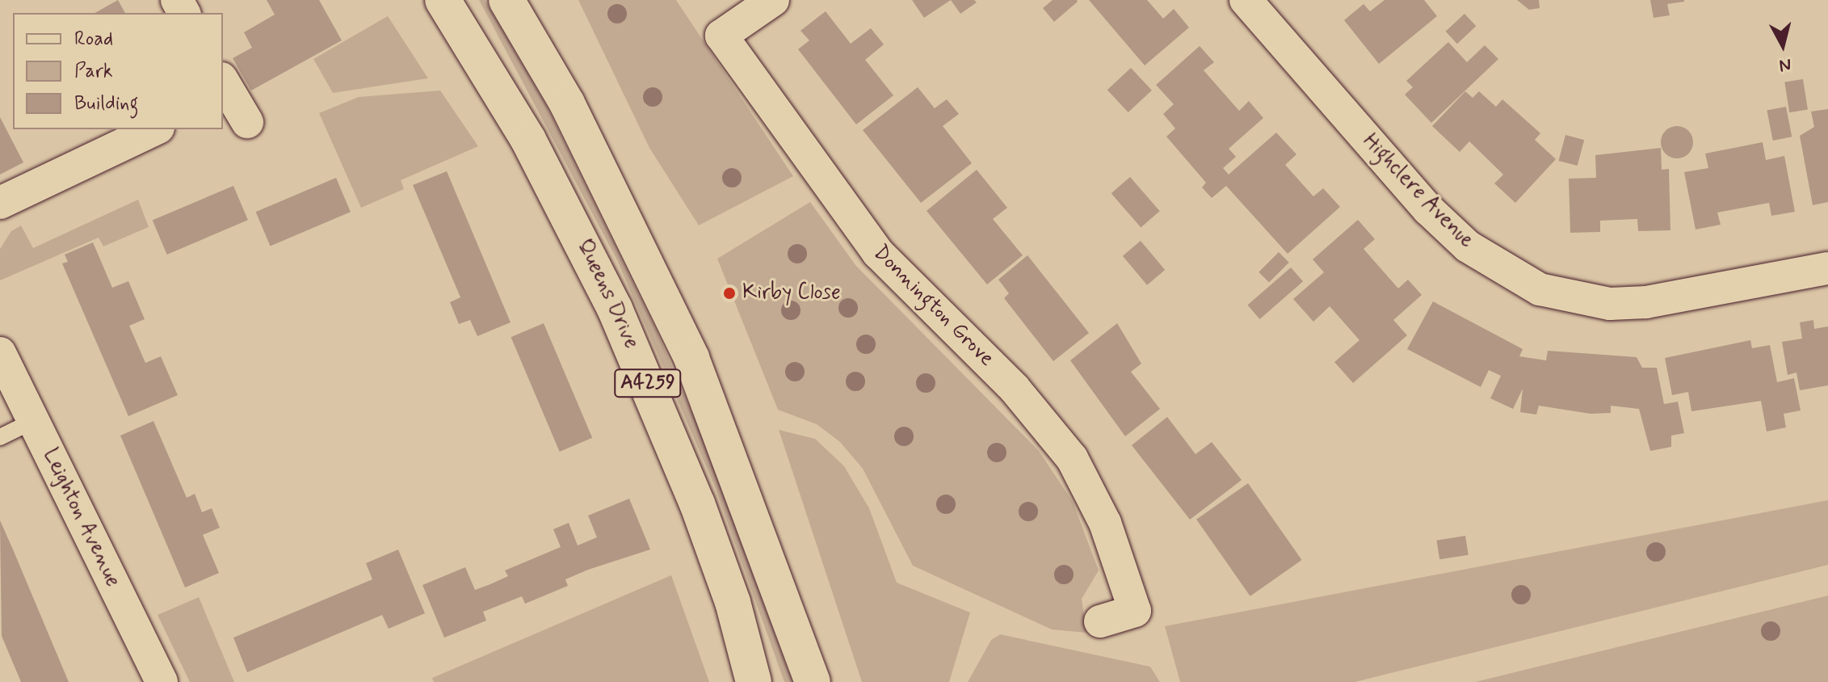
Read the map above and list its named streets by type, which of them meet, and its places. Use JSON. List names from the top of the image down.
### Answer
{
  "streets": {
    "main road": ["Queens Drive", "A4259"],
    "street": ["Highclere Avenue", "Donnington Grove", "Leighton Avenue"]
  },
  "places": ["Kirby Close"],
  "legend": ["Road", "Park", "Building"],
  "north": "bottom"
}
